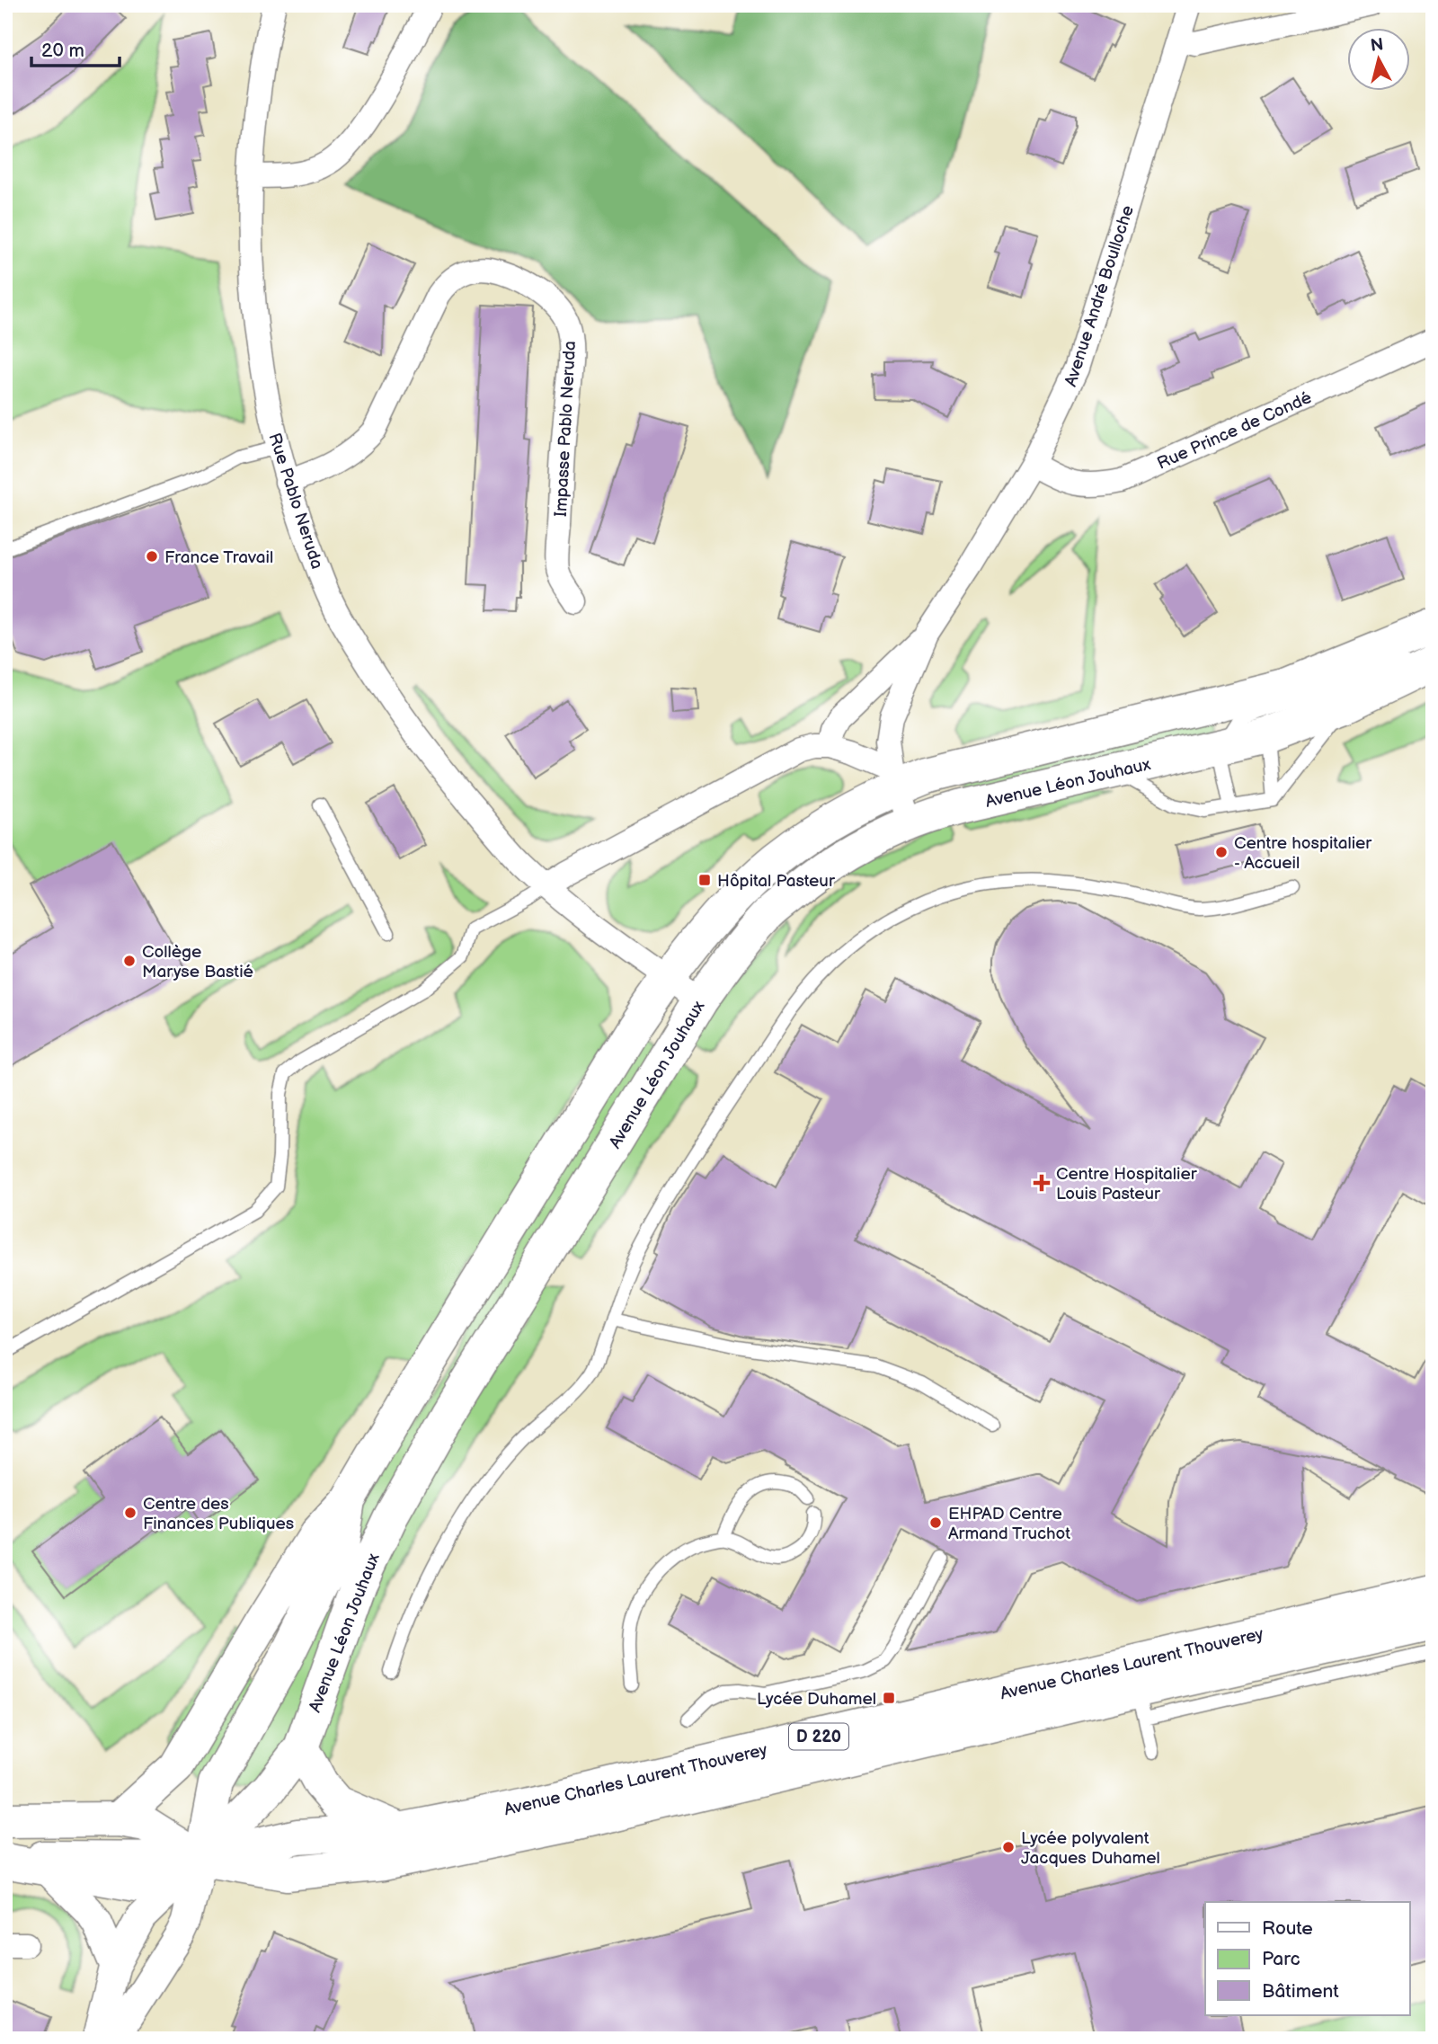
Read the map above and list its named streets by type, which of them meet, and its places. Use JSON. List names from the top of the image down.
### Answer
{
  "streets": {
    "main road": ["Avenue Léon Jouhaux", "Avenue Charles Laurent Thouverey", "D 220"],
    "street": [
      "Avenue André Boulloche",
      "Impasse Pablo Neruda",
      "Rue Prince de Condé",
      "Rue Pablo Neruda"
    ]
  },
  "crossings": [
    ["Avenue André Boulloche", "Rue Prince de Condé"],
    ["Impasse Pablo Neruda", "Rue Pablo Neruda"],
    ["Rue Pablo Neruda", "Avenue Léon Jouhaux"],
    ["Avenue Léon Jouhaux", "Avenue Charles Laurent Thouverey"],
    ["Avenue Léon Jouhaux", "D 220"],
    ["Avenue Charles Laurent Thouverey", "D 220"]
  ],
  "places": {
    "other": [
      "France Travail",
      "Centre hospitalier - Accueil",
      "Collège Maryse Bastié",
      "Centre des Finances Publiques",
      "EHPAD Centre Armand Truchot",
      "Lycée polyvalent Jacques Duhamel"
    ],
    "transit": ["Hôpital Pasteur", "Lycée Duhamel"],
    "health": ["Centre Hospitalier Louis Pasteur"]
  },
  "legend": ["Route", "Parc", "Bâtiment"],
  "scale_bar": "20 m",
  "north": "top"
}
